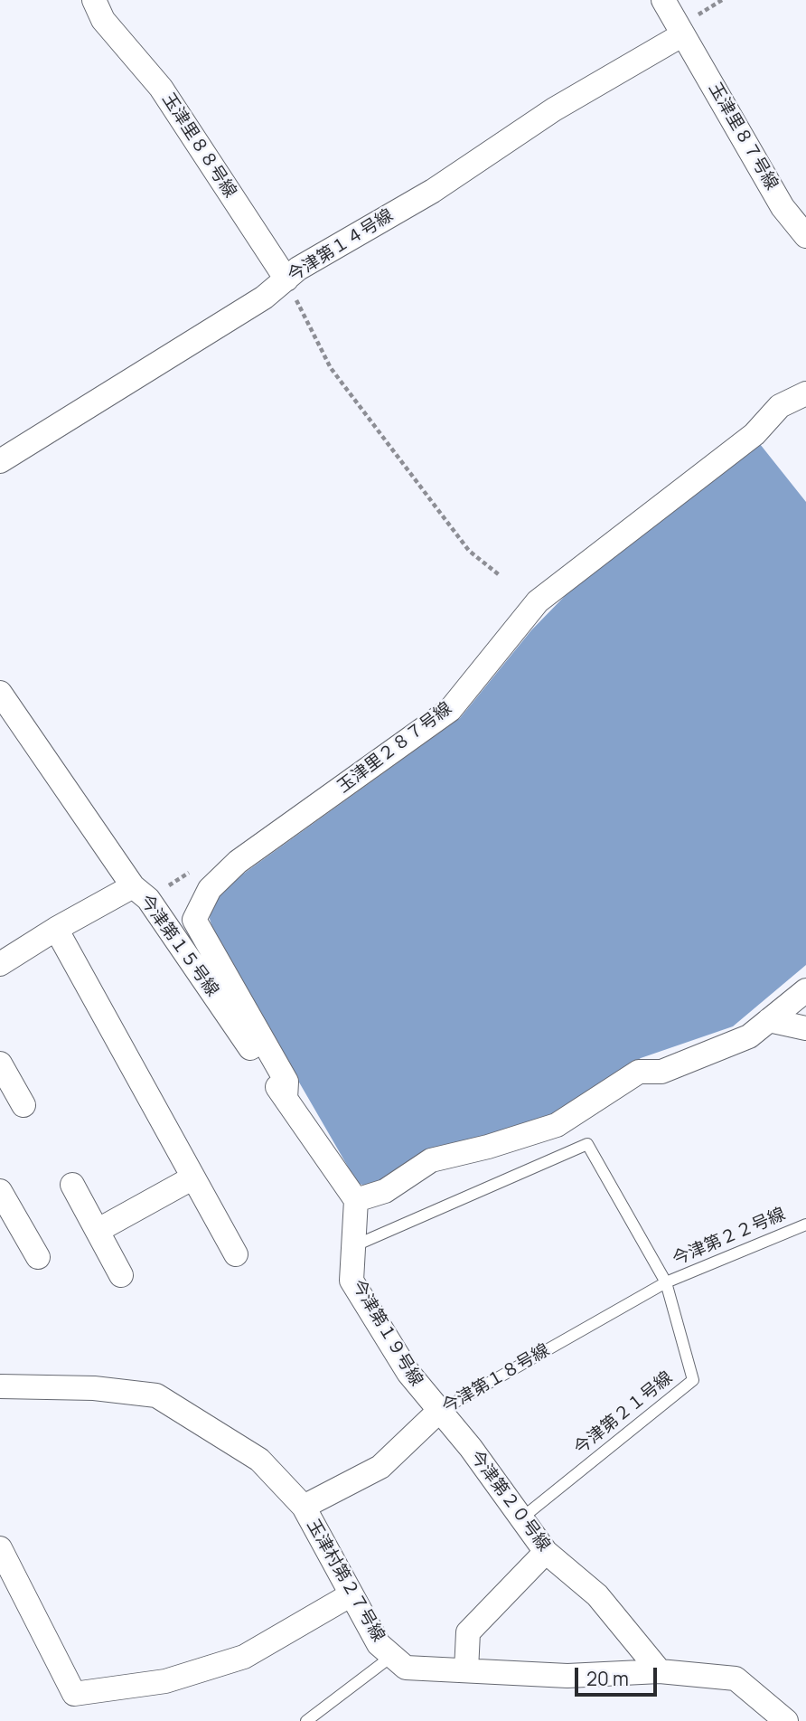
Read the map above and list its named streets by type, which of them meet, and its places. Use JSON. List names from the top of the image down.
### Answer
{
  "streets": {
    "street": [
      "玉津里８７号線",
      "玉津里８８号線",
      "今津第１４号線",
      "玉津里２８７号線",
      "今津第１５号線",
      "今津第１９号線",
      "今津第１８号線",
      "今津第２０号線",
      "玉津村第２７号線"
    ],
    "lane": ["今津第２２号線", "今津第２１号線"]
  },
  "crossings": [
    ["玉津里８７号線", "今津第１４号線"],
    ["玉津里８８号線", "今津第１４号線"],
    ["玉津里２８７号線", "今津第１５号線"],
    ["今津第１５号線", "今津第１９号線"],
    ["今津第２２号線", "今津第１８号線"],
    ["今津第２２号線", "今津第２１号線"],
    ["今津第１９号線", "今津第１８号線"],
    ["今津第１９号線", "今津第２１号線"],
    ["今津第１９号線", "今津第２０号線"],
    ["今津第１８号線", "今津第２１号線"],
    ["今津第１８号線", "今津第２０号線"],
    ["今津第１８号線", "玉津村第２７号線"],
    ["今津第２１号線", "今津第２０号線"],
    ["今津第２０号線", "玉津村第２７号線"]
  ],
  "scale_bar": "20 m"
}
